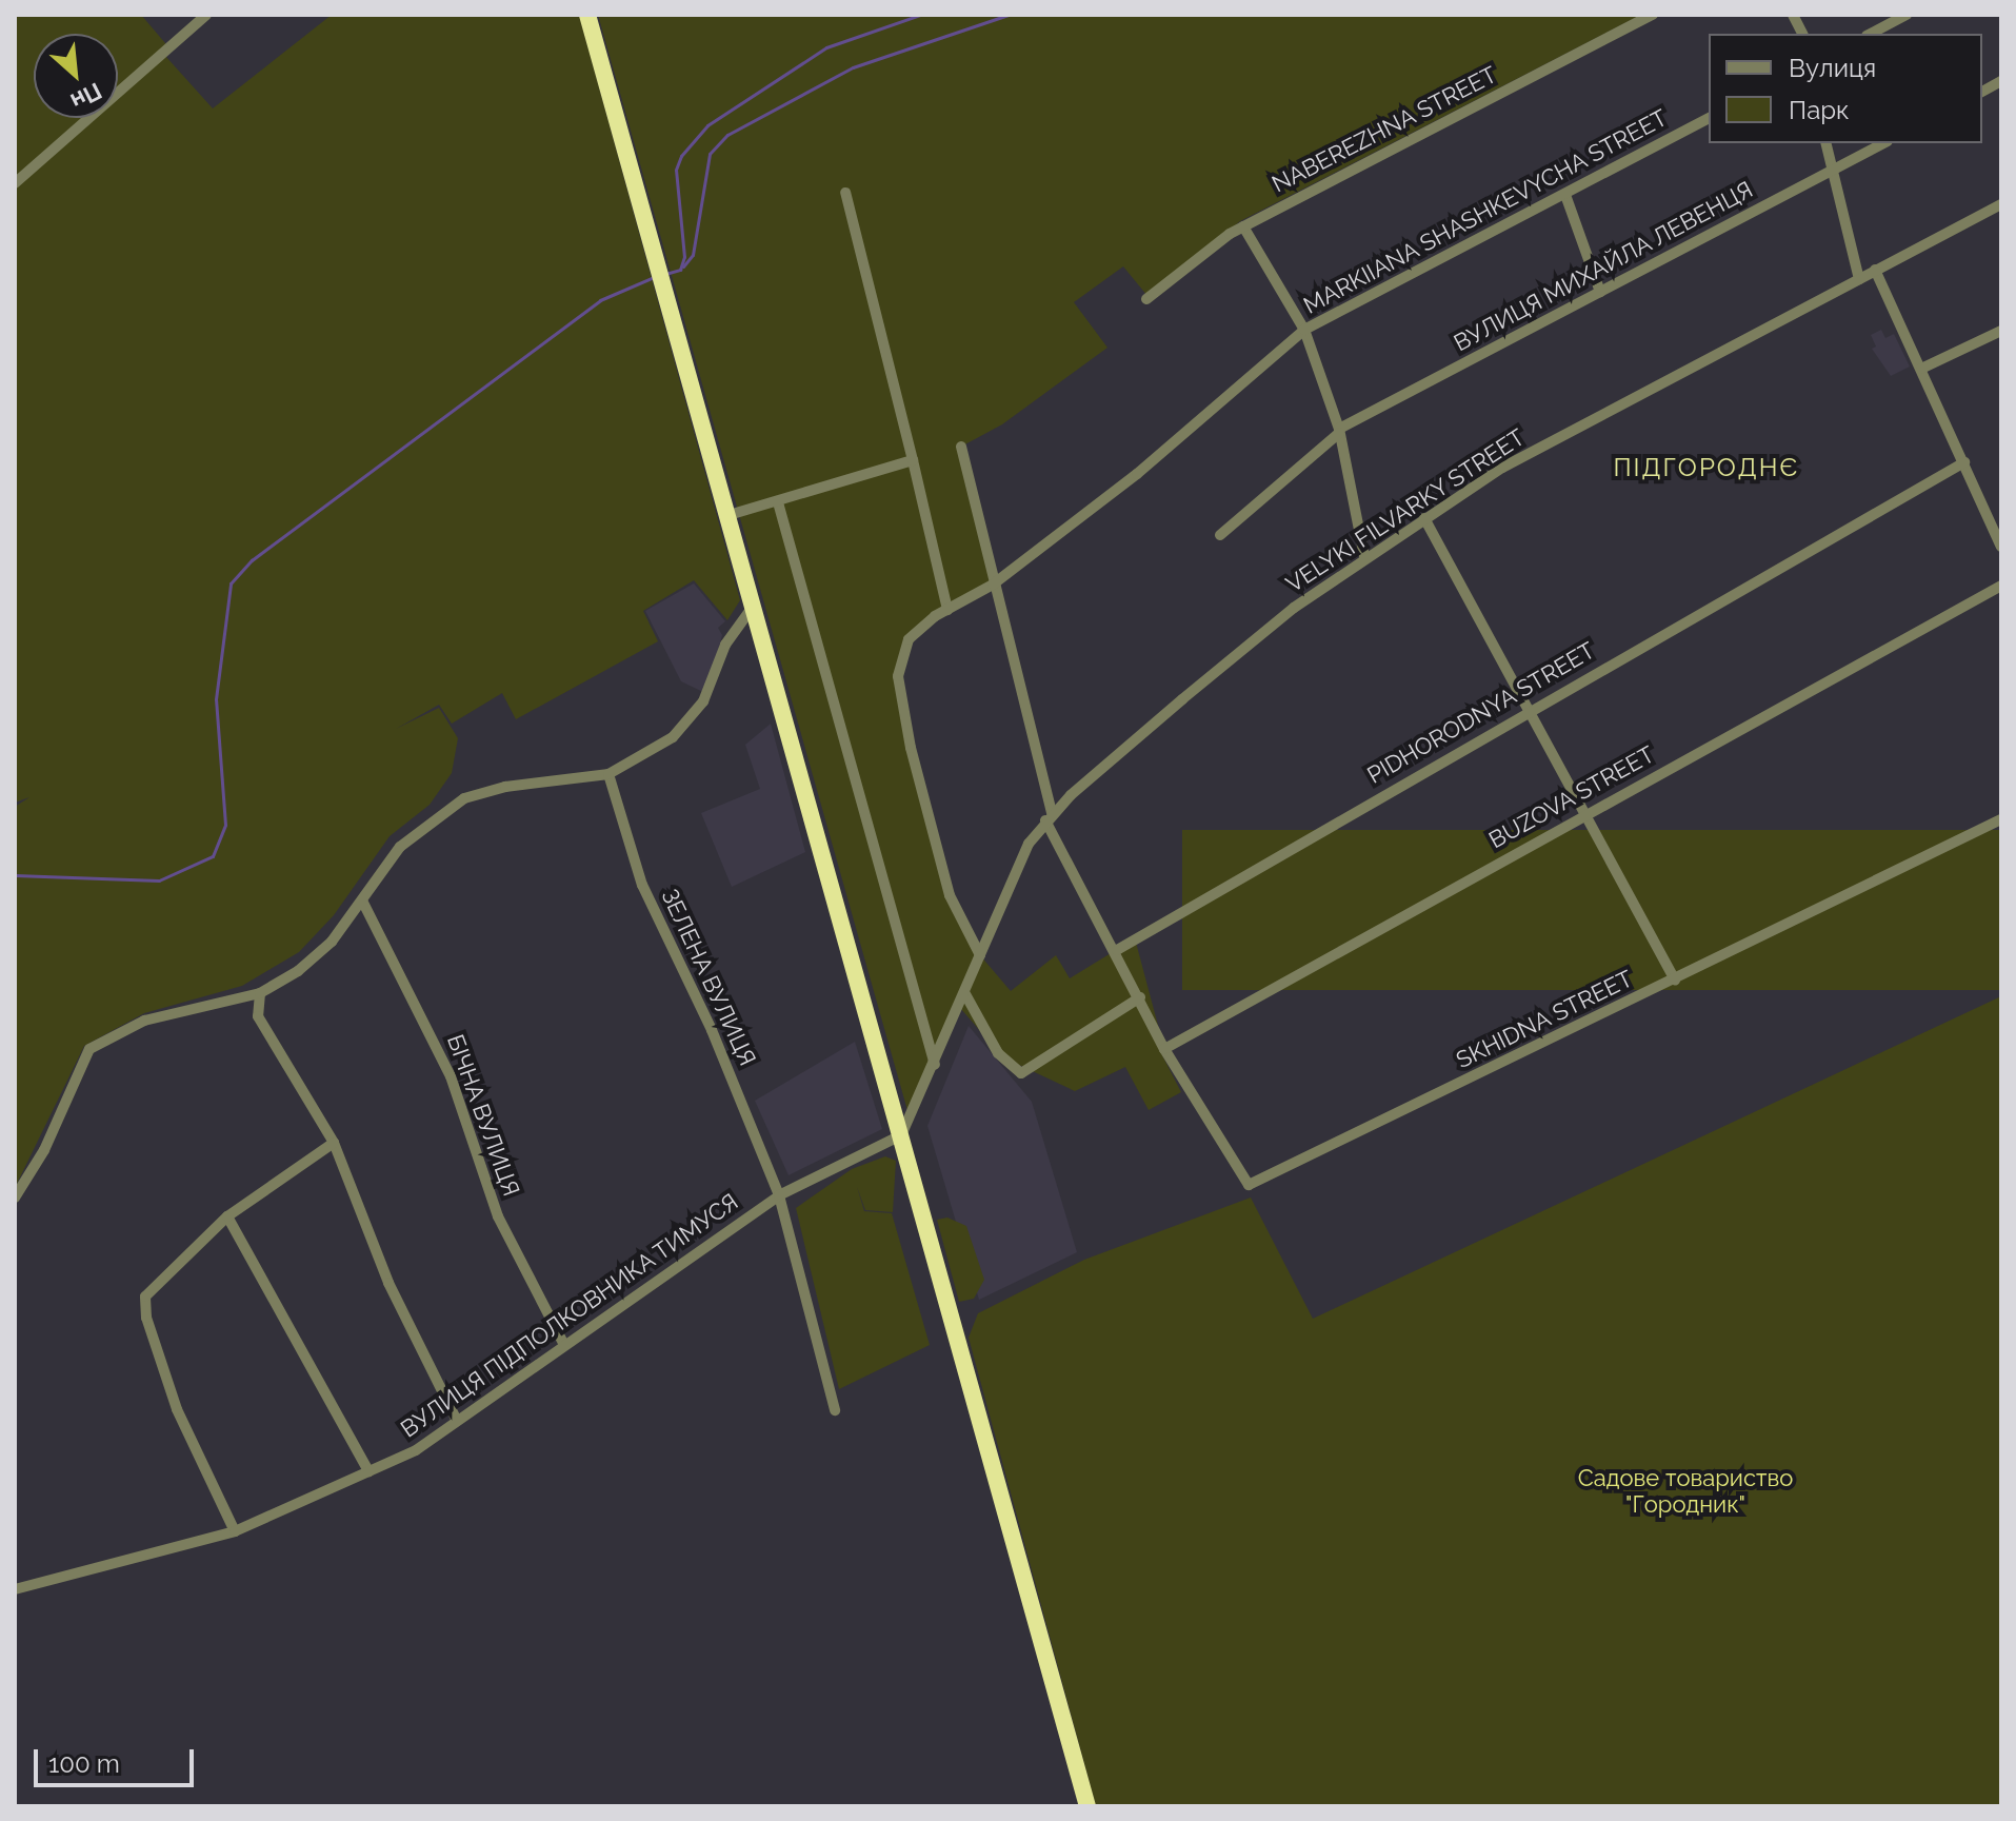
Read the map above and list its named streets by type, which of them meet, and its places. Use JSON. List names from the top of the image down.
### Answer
{
  "streets": {
    "street": [
      "NABEREZHNA STREET",
      "MARKIIANA SHASHKEVYCHA STREET",
      "ВУЛИЦЯ МИХАЙЛА ЛЕВЕНЦЯ",
      "VELYKI FILVARKY STREET",
      "PIDHORODNYA STREET",
      "BUZOVA STREET",
      "ЗЕЛЕНА ВУЛИЦЯ",
      "SKHIDNA STREET",
      "БІЧНА ВУЛИЦЯ",
      "ВУЛИЦЯ ПІДПОЛКОВНИКА ТИМУСЯ"
    ]
  },
  "crossings": [
    ["MARKIIANA SHASHKEVYCHA STREET", "VELYKI FILVARKY STREET"],
    ["VELYKI FILVARKY STREET", "ВУЛИЦЯ ПІДПОЛКОВНИКА ТИМУСЯ"],
    ["BUZOVA STREET", "SKHIDNA STREET"],
    ["ЗЕЛЕНА ВУЛИЦЯ", "ВУЛИЦЯ ПІДПОЛКОВНИКА ТИМУСЯ"],
    ["БІЧНА ВУЛИЦЯ", "ВУЛИЦЯ ПІДПОЛКОВНИКА ТИМУСЯ"]
  ],
  "districts": ["ПІДГОРОДНЄ"],
  "parks": ["Садове товариство \"Городник\""],
  "legend": ["Вулиця", "Парк"],
  "scale_bar": "100 m",
  "north": "bottom right"
}
